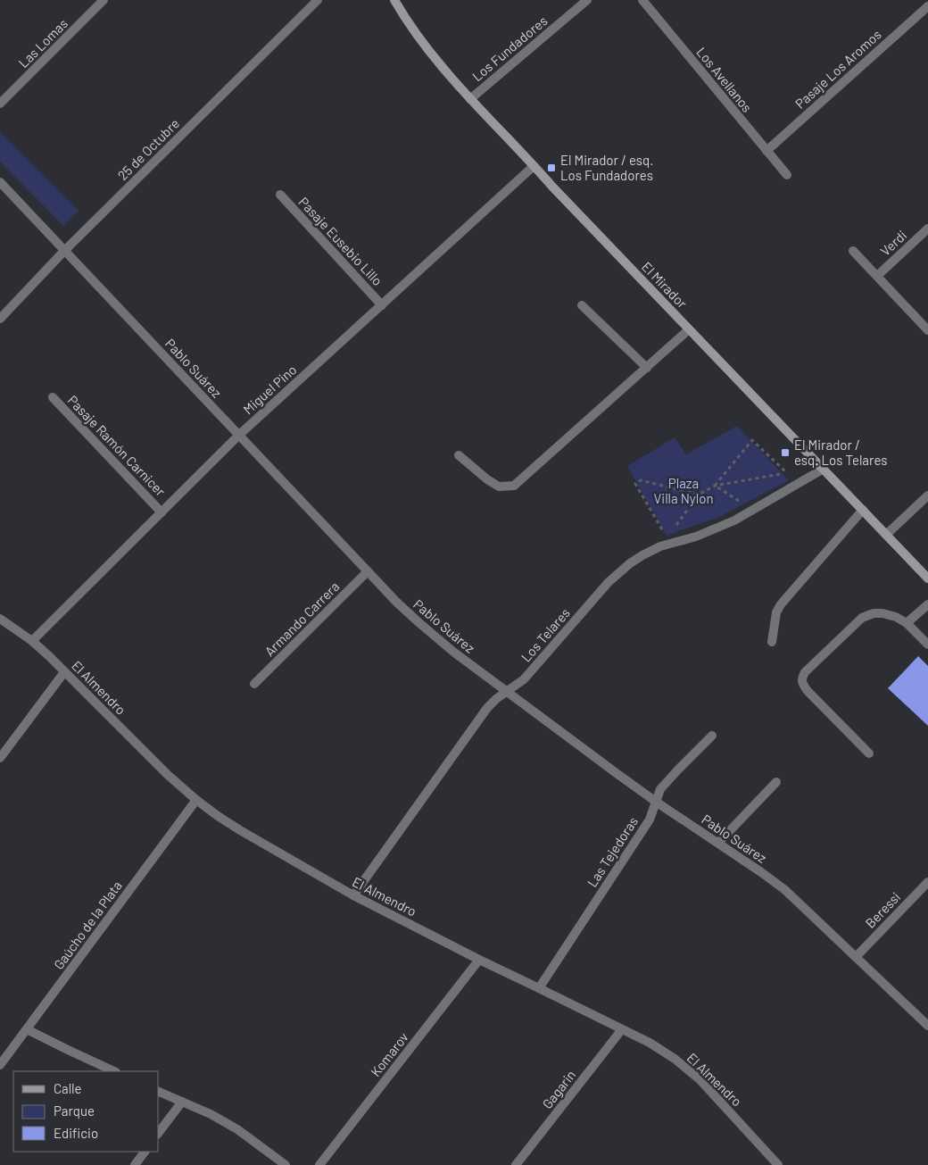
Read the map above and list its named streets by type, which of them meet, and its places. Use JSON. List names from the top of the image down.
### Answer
{
  "streets": {
    "main road": ["El Mirador"],
    "street": [
      "Las Lomas",
      "Los Fundadores",
      "Pasaje Los Aromos",
      "Los Avellanos",
      "25 de Octubre",
      "Pasaje Eusebio Lillo",
      "Verdi",
      "Pablo Suárez",
      "Miguel Pino",
      "Pasaje Ramón Carnicer",
      "Armando Carrera",
      "Los Telares",
      "El Almendro",
      "Las Tejedoras",
      "Beressi",
      "Gaúcho de la Plata",
      "Komarov",
      "Gagarin"
    ]
  },
  "crossings": [
    ["Los Fundadores", "El Mirador"],
    ["Pasaje Los Aromos", "Los Avellanos"],
    ["25 de Octubre", "Pablo Suárez"],
    ["Pasaje Eusebio Lillo", "Miguel Pino"],
    ["El Mirador", "Miguel Pino"],
    ["El Mirador", "Los Telares"],
    ["Pablo Suárez", "Miguel Pino"],
    ["Pablo Suárez", "Armando Carrera"],
    ["Pablo Suárez", "Los Telares"],
    ["Pablo Suárez", "Las Tejedoras"],
    ["Pablo Suárez", "Beressi"],
    ["Miguel Pino", "Pasaje Ramón Carnicer"],
    ["Miguel Pino", "El Almendro"],
    ["Los Telares", "El Almendro"],
    ["El Almendro", "Las Tejedoras"],
    ["El Almendro", "Gaúcho de la Plata"],
    ["El Almendro", "Komarov"],
    ["El Almendro", "Gagarin"]
  ],
  "parks": ["Plaza Villa Nylon"],
  "places": {
    "transit": ["El Mirador / esq. Los Fundadores", "El Mirador / esq. Los Telares"]
  },
  "legend": ["Calle", "Parque", "Edificio"]
}
